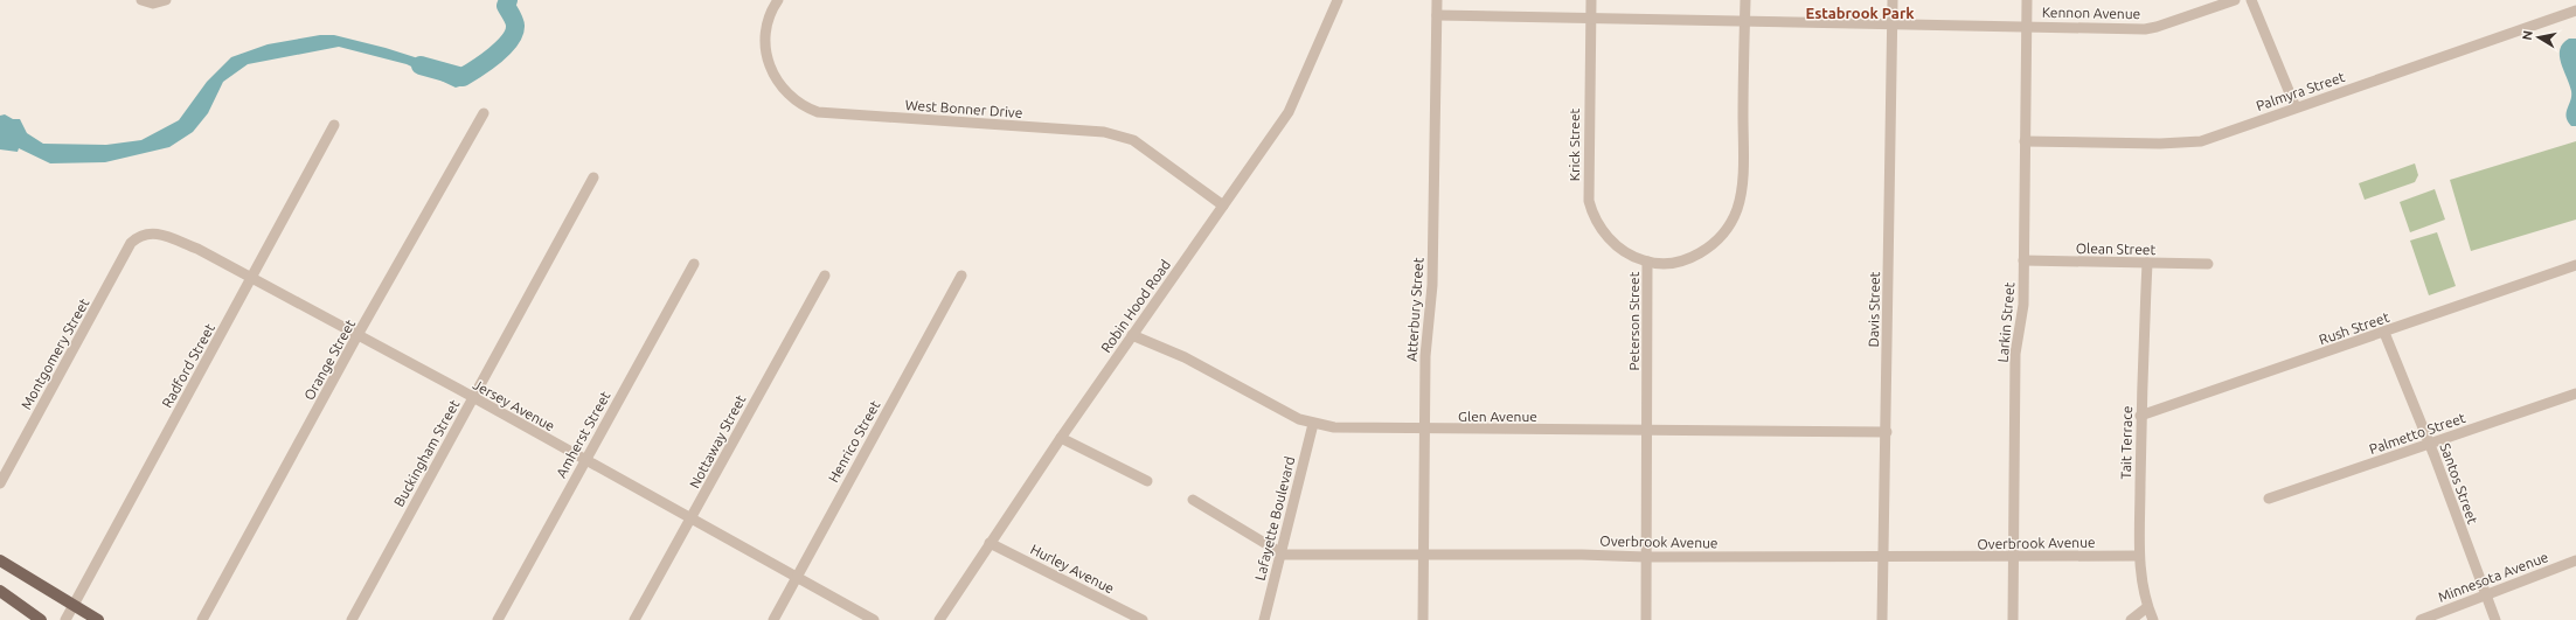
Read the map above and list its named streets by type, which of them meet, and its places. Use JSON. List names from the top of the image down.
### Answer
{
  "streets": {
    "street": [
      "Kennon Avenue",
      "Palmyra Street",
      "West Bonner Drive",
      "Krick Street",
      "Olean Street",
      "Robin Hood Road",
      "Atterbury Street",
      "Davis Street",
      "Peterson Street",
      "Larkin Street",
      "Rush Street",
      "Montgomery Street",
      "Orange Street",
      "Radford Street",
      "Jersey Avenue",
      "Glen Avenue",
      "Palmetto Street",
      "Amherst Street",
      "Nottaway Street",
      "Henrico Street",
      "Tait Terrace",
      "Buckingham Street",
      "Santos Street",
      "Lafayette Boulevard",
      "Overbrook Avenue",
      "Hurley Avenue",
      "Minnesota Avenue"
    ]
  },
  "crossings": [
    ["Kennon Avenue", "Krick Street"],
    ["Kennon Avenue", "Atterbury Street"],
    ["Kennon Avenue", "Davis Street"],
    ["Kennon Avenue", "Peterson Street"],
    ["Kennon Avenue", "Larkin Street"],
    ["Palmyra Street", "Larkin Street"],
    ["West Bonner Drive", "Robin Hood Road"],
    ["Krick Street", "Peterson Street"],
    ["Olean Street", "Larkin Street"],
    ["Olean Street", "Tait Terrace"],
    ["Robin Hood Road", "Glen Avenue"],
    ["Robin Hood Road", "Hurley Avenue"],
    ["Atterbury Street", "Glen Avenue"],
    ["Atterbury Street", "Overbrook Avenue"],
    ["Davis Street", "Glen Avenue"],
    ["Davis Street", "Overbrook Avenue"],
    ["Peterson Street", "Glen Avenue"],
    ["Peterson Street", "Overbrook Avenue"],
    ["Larkin Street", "Overbrook Avenue"],
    ["Rush Street", "Tait Terrace"],
    ["Rush Street", "Santos Street"],
    ["Montgomery Street", "Jersey Avenue"],
    ["Orange Street", "Jersey Avenue"],
    ["Radford Street", "Jersey Avenue"],
    ["Jersey Avenue", "Amherst Street"],
    ["Jersey Avenue", "Nottaway Street"],
    ["Jersey Avenue", "Henrico Street"],
    ["Jersey Avenue", "Buckingham Street"],
    ["Glen Avenue", "Lafayette Boulevard"],
    ["Palmetto Street", "Santos Street"],
    ["Tait Terrace", "Overbrook Avenue"],
    ["Santos Street", "Minnesota Avenue"],
    ["Lafayette Boulevard", "Overbrook Avenue"]
  ],
  "districts": ["Estabrook Park"],
  "north": "left"
}
